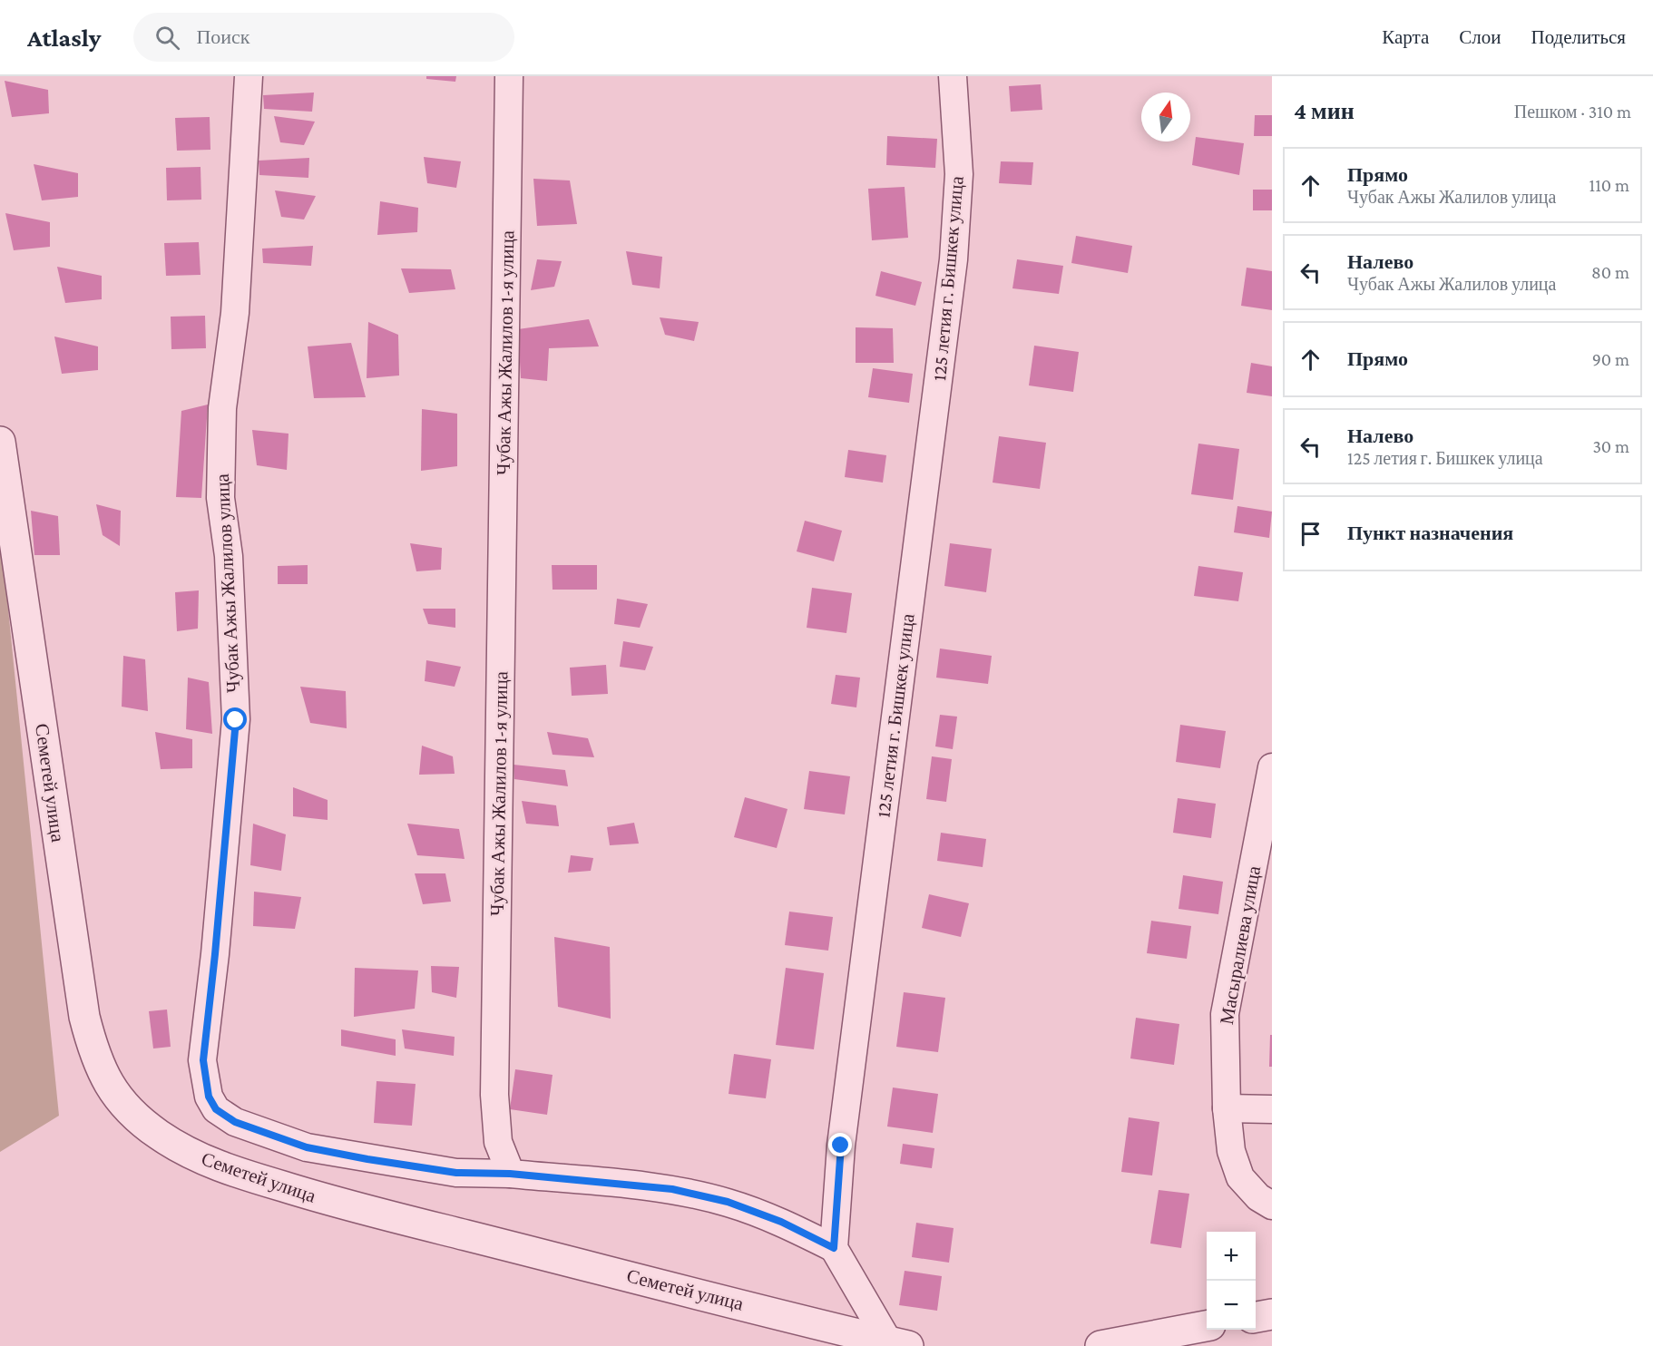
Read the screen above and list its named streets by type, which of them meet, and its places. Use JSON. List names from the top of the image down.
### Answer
{
  "streets": {
    "street": [
      "125 летия г. Бишкек улица",
      "Чубак Ажы Жалилов 1-я улица",
      "Чубак Ажы Жалилов улица",
      "Семетей улица",
      "Масыралиева улица"
    ]
  },
  "crossings": [
    ["Чубак Ажы Жалилов 1-я улица", "Чубак Ажы Жалилов улица"]
  ],
  "north": "top",
  "page": {
    "header": "Atlasly",
    "search": "Поиск",
    "nav": ["Карта", "Слои", "Поделиться"],
    "heading": ["4 мин", "Пешком · 310 m"],
    "list": [
      ["Прямо", "Чубак Ажы Жалилов улица", "110 m"],
      ["Налево", "Чубак Ажы Жалилов улица", "80 m"],
      ["Прямо", "90 m"],
      ["Налево", "125 летия г. Бишкек улица", "30 m"],
      "Пункт назначения"
    ],
    "map_buttons": ["+", "−"]
  }
}
